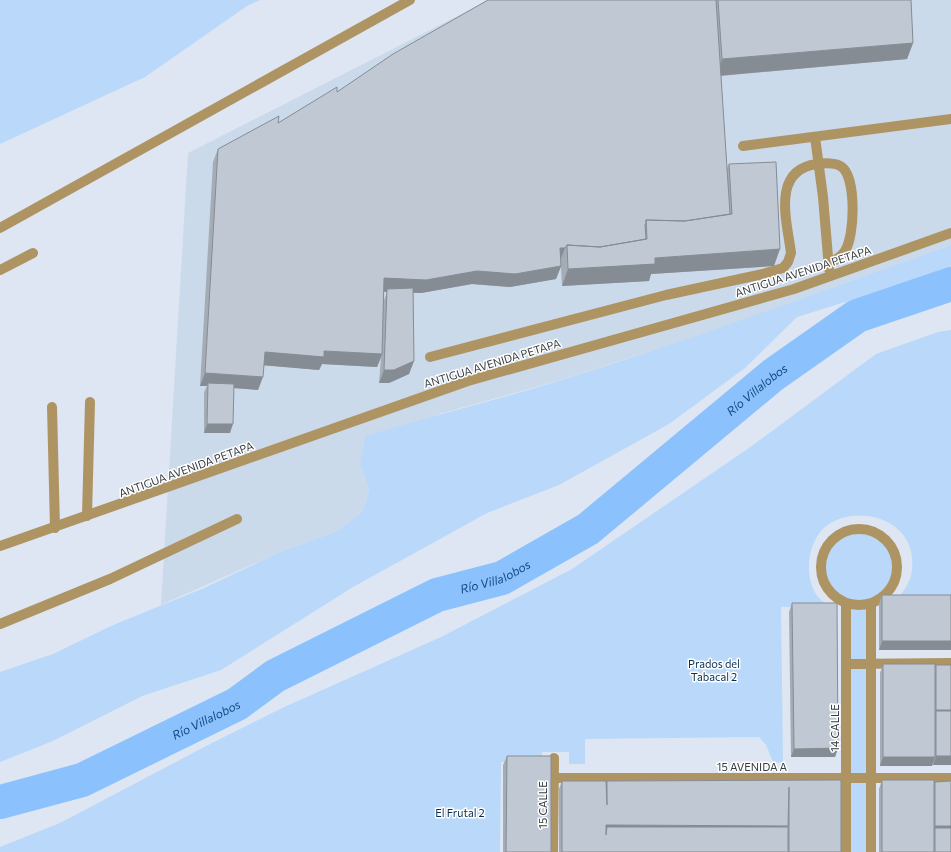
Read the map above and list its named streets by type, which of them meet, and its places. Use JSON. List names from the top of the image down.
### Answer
{
  "streets": {
    "street": [
      "ANTIGUA AVENIDA PETAPA",
      "14 CALLE",
      "15 AVENIDA A",
      "15 CALLE"
    ]
  },
  "crossings": [
    ["14 CALLE", "15 AVENIDA A"],
    ["15 AVENIDA A", "15 CALLE"]
  ],
  "water": ["Río Villalobos"],
  "parks": ["Prados del Tabacal 2", "El Frutal 2"]
}
